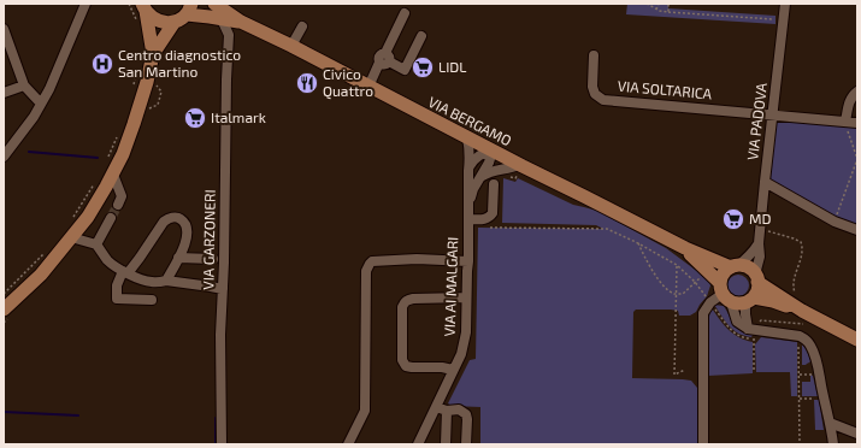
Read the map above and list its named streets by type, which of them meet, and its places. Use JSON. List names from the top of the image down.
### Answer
{
  "streets": {
    "main road": ["VIA BERGAMO"],
    "street": [
      "VIA SOLTARICA",
      "VIA PADOVA",
      "VIA GARZONERI",
      "VIA AI MALGARI"
    ]
  },
  "crossings": [
    ["VIA SOLTARICA", "VIA PADOVA"],
    ["VIA BERGAMO", "VIA PADOVA"],
    ["VIA BERGAMO", "VIA GARZONERI"],
    ["VIA BERGAMO", "VIA AI MALGARI"]
  ],
  "places": {
    "hospital": ["Centro diagnostico San Martino"],
    "supermarket": ["LIDL", "Italmark", "MD"],
    "restaurant": ["Civico Quattro"]
  }
}
